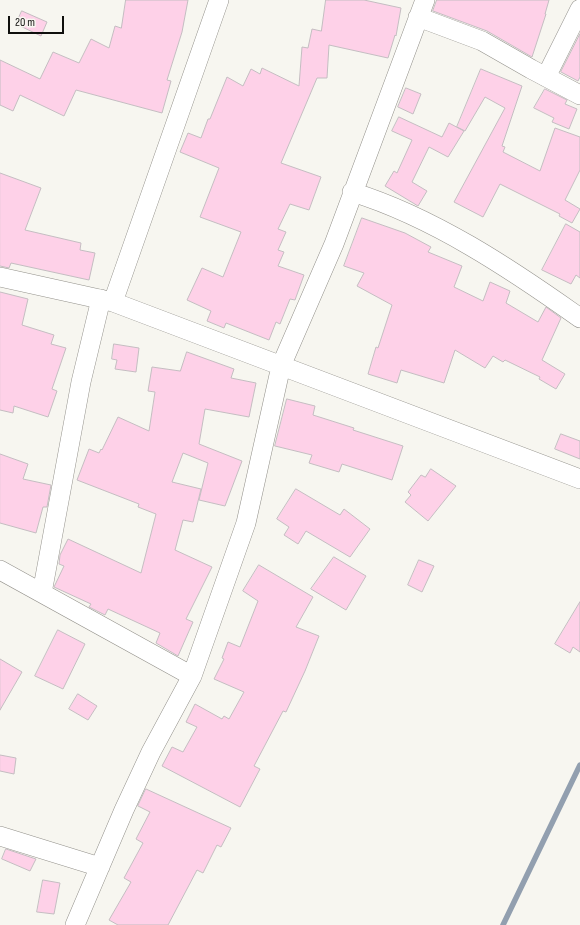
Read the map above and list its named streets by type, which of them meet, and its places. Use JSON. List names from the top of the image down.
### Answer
{
  "scale_bar": "20 m"
}
